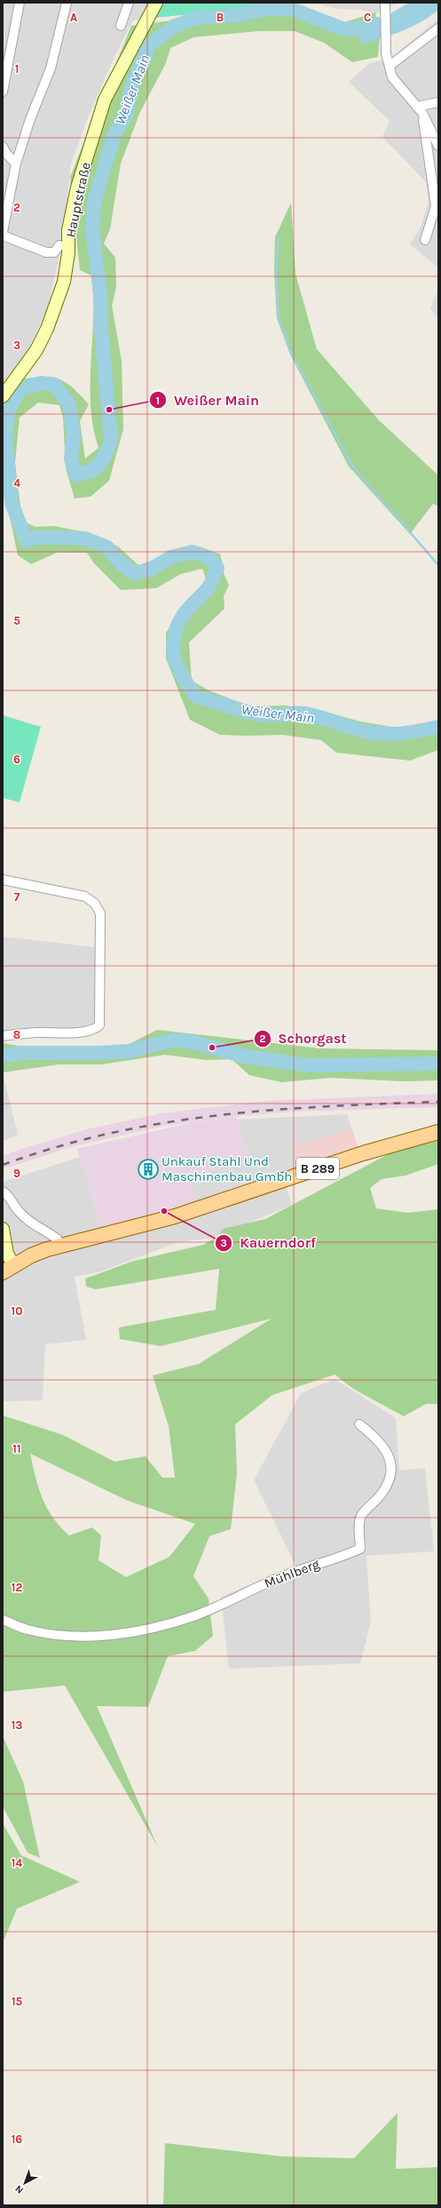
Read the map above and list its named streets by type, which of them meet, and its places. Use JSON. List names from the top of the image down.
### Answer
{
  "streets": {
    "main road": ["Hauptstraße", "B 289"],
    "street": ["Mühlberg"]
  },
  "water": ["Weißer Main"],
  "places": {
    "other": ["Weißer Main", "Schorgast", "Kauerndorf"],
    "building": ["Unkauf Stahl Und Maschinenbau Gmbh"]
  },
  "north": "bottom left",
  "grid": {
    "columns": ["A", "B", "C"],
    "rows": [
      "1",
      "2",
      "3",
      "4",
      "5",
      "6",
      "7",
      "8",
      "9",
      "10",
      "11",
      "12",
      "13",
      "14",
      "15",
      "16"
    ]
  }
}
